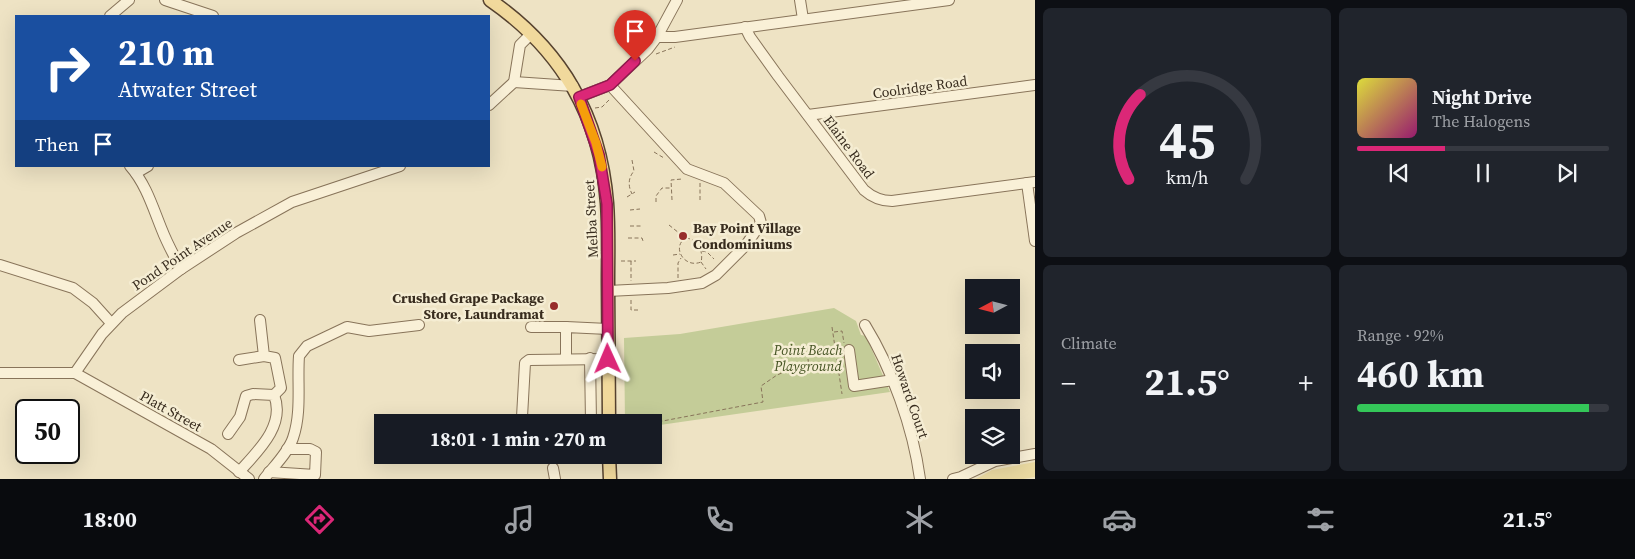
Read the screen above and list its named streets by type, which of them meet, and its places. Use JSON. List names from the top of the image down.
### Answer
{
  "streets": {
    "main road": ["Melba Street"],
    "street": [
      "Coolridge Road",
      "Elaine Road",
      "Pond Point Avenue",
      "Howard Court",
      "Platt Street"
    ]
  },
  "crossings": [
    ["Coolridge Road", "Elaine Road"],
    ["Pond Point Avenue", "Platt Street"]
  ],
  "parks": ["Point Beach Playground"],
  "places": ["Bay Point Village Condominiums", "Crushed Grape Package Store, Laundramat"],
  "north": "left",
  "page": {
    "turn": ["210 m", "Atwater Street"],
    "song": ["Night Drive", "The Halogens"],
    "then": "Then",
    "tile": [
      "Climate",
      ["Range · 92%", "460 km"]
    ],
    "heat": ["−", "21.5°", "+"],
    "limit": "50",
    "trip": "18:01 · 1 min · 270 m",
    "tabs": ["18:00", "21.5°"],
    "gauge": ["45", "km/h"]
  }
}
